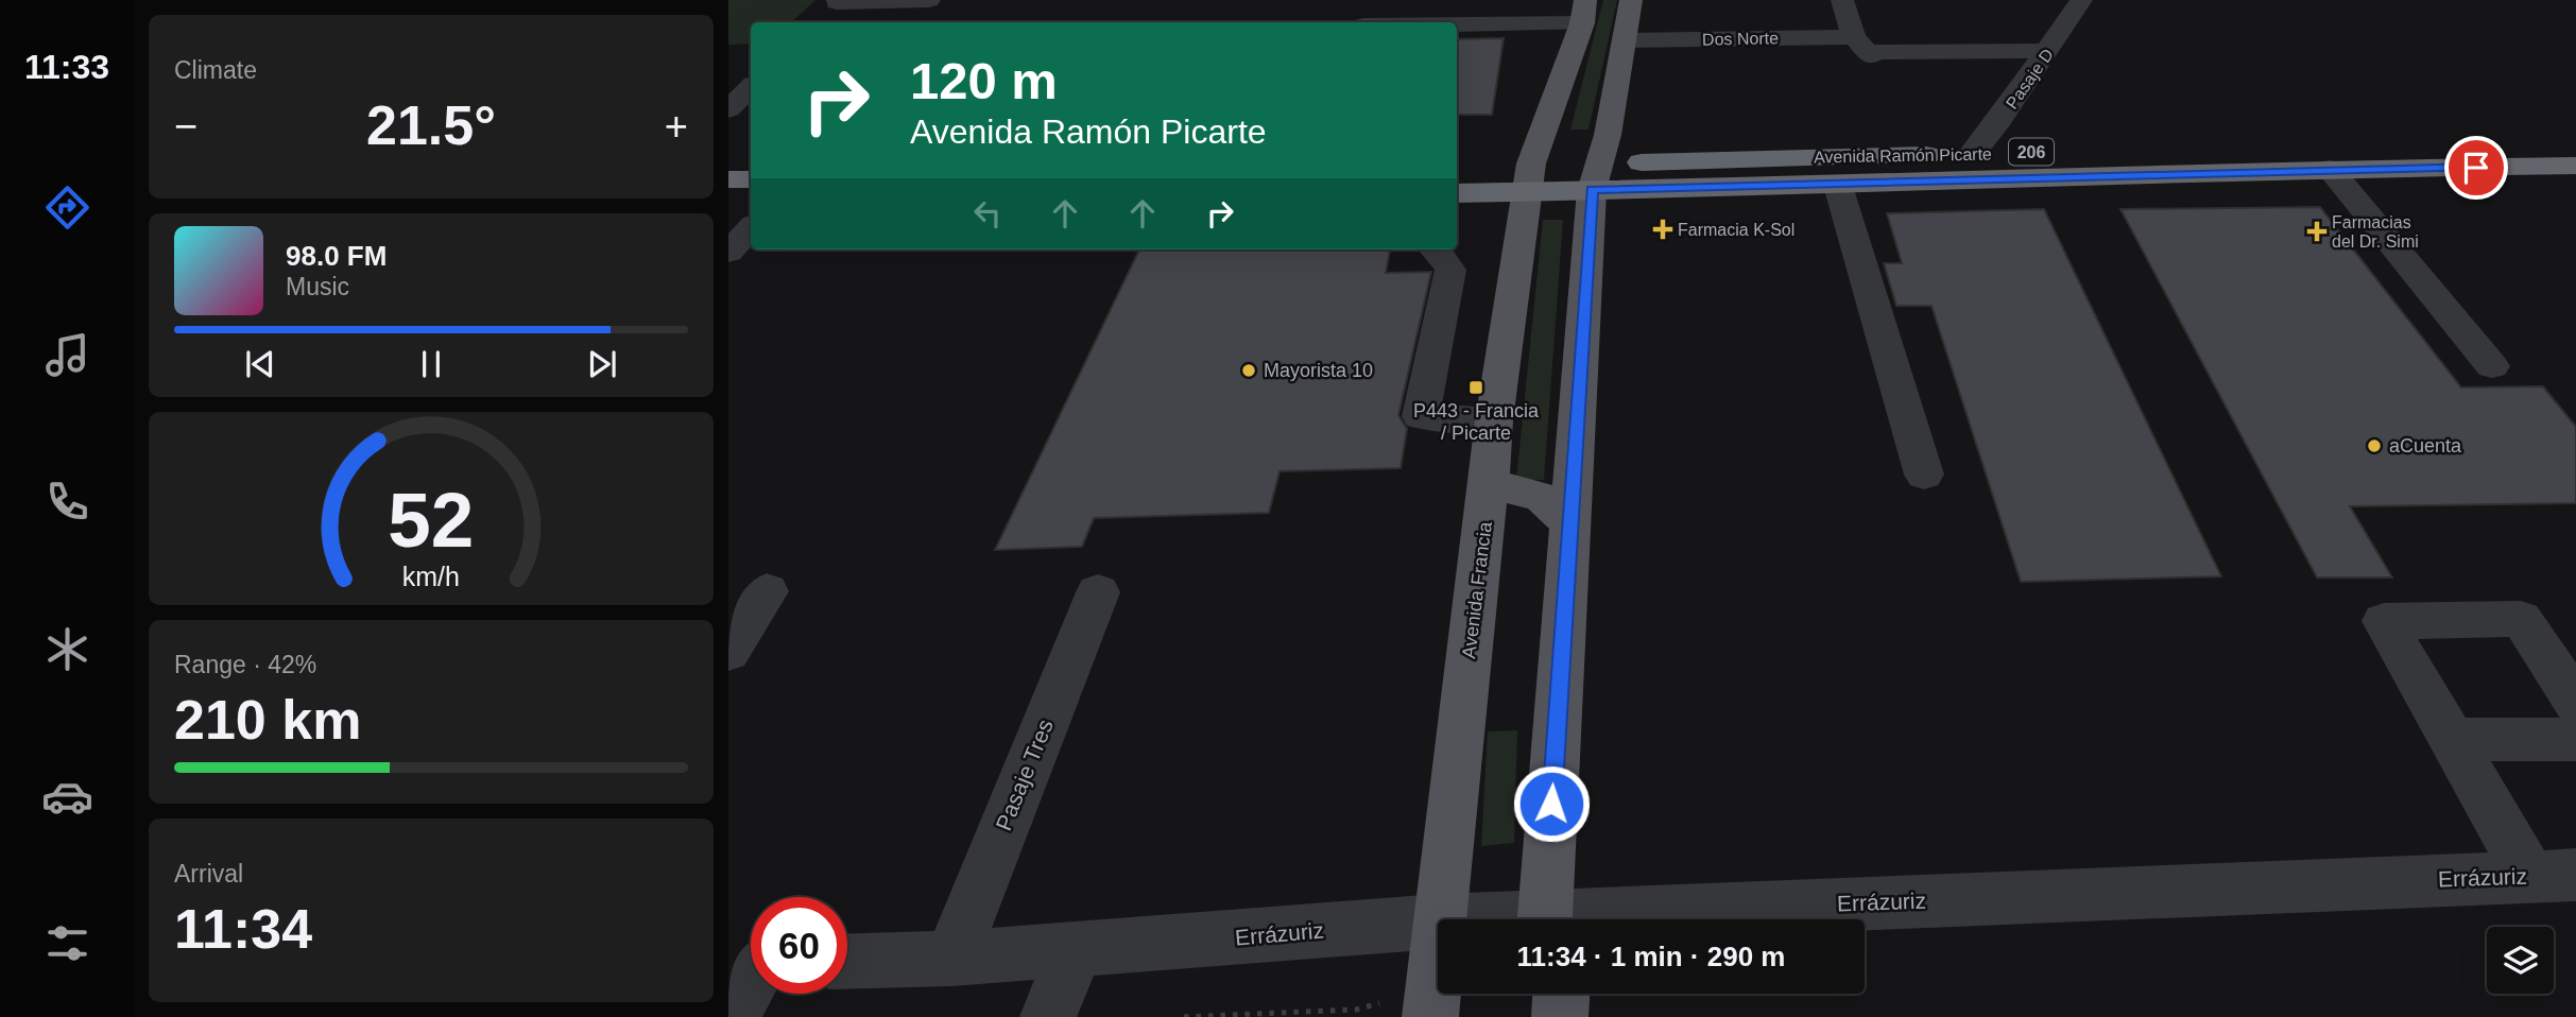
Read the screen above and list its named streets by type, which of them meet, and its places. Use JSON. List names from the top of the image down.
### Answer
{
  "streets": {
    "highway": ["206", "Avenida Ramón Picarte"],
    "main road": ["Avenida Francia"],
    "street": [
      "Dos Norte",
      "Pasaje D",
      "Pasaje Tres",
      "Errázuriz"
    ]
  },
  "crossings": [
    ["Dos Norte", "Pasaje D"],
    ["Pasaje D", "Avenida Ramón Picarte"],
    ["Avenida Ramón Picarte", "Avenida Francia"],
    ["Pasaje Tres", "Errázuriz"]
  ],
  "places": {
    "health": ["Farmacia K-Sol", "Farmacias del Dr. Simi"],
    "other": ["Mayorista 10", "aCuenta"],
    "transit": ["P443 - Francia / Picarte"]
  },
  "page": {
    "tabs": "11:33",
    "tile": [
      "Climate",
      ["Range · 42%", "210 km"],
      ["Arrival", "11:34"]
    ],
    "turn": ["120 m", "Avenida Ramón Picarte"],
    "heat": ["−", "21.5°", "+"],
    "song": ["98.0 FM", "Music"],
    "limit": "60",
    "trip": "11:34 · 1 min · 290 m",
    "gauge": ["52", "km/h"]
  }
}
